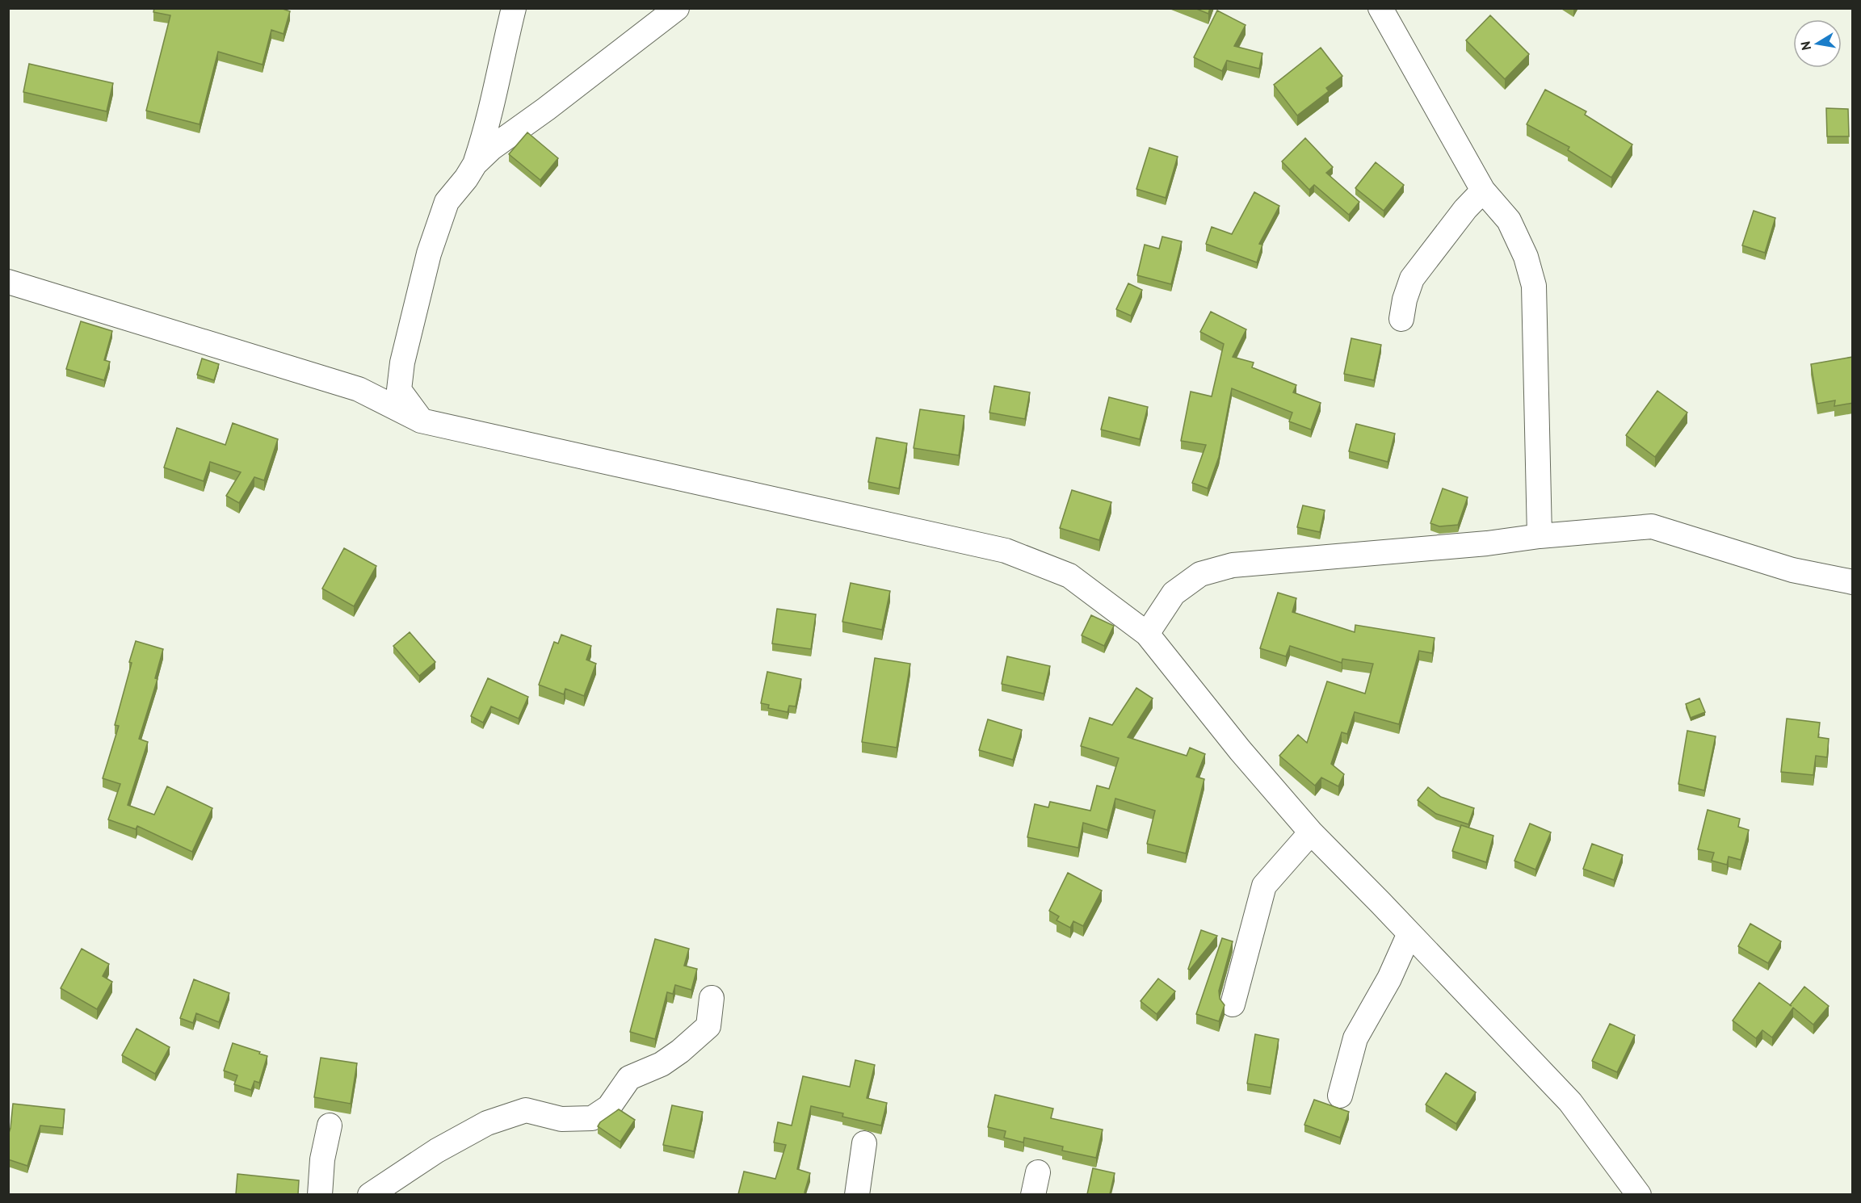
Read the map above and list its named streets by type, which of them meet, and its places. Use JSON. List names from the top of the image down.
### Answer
{
  "north": "left"
}
